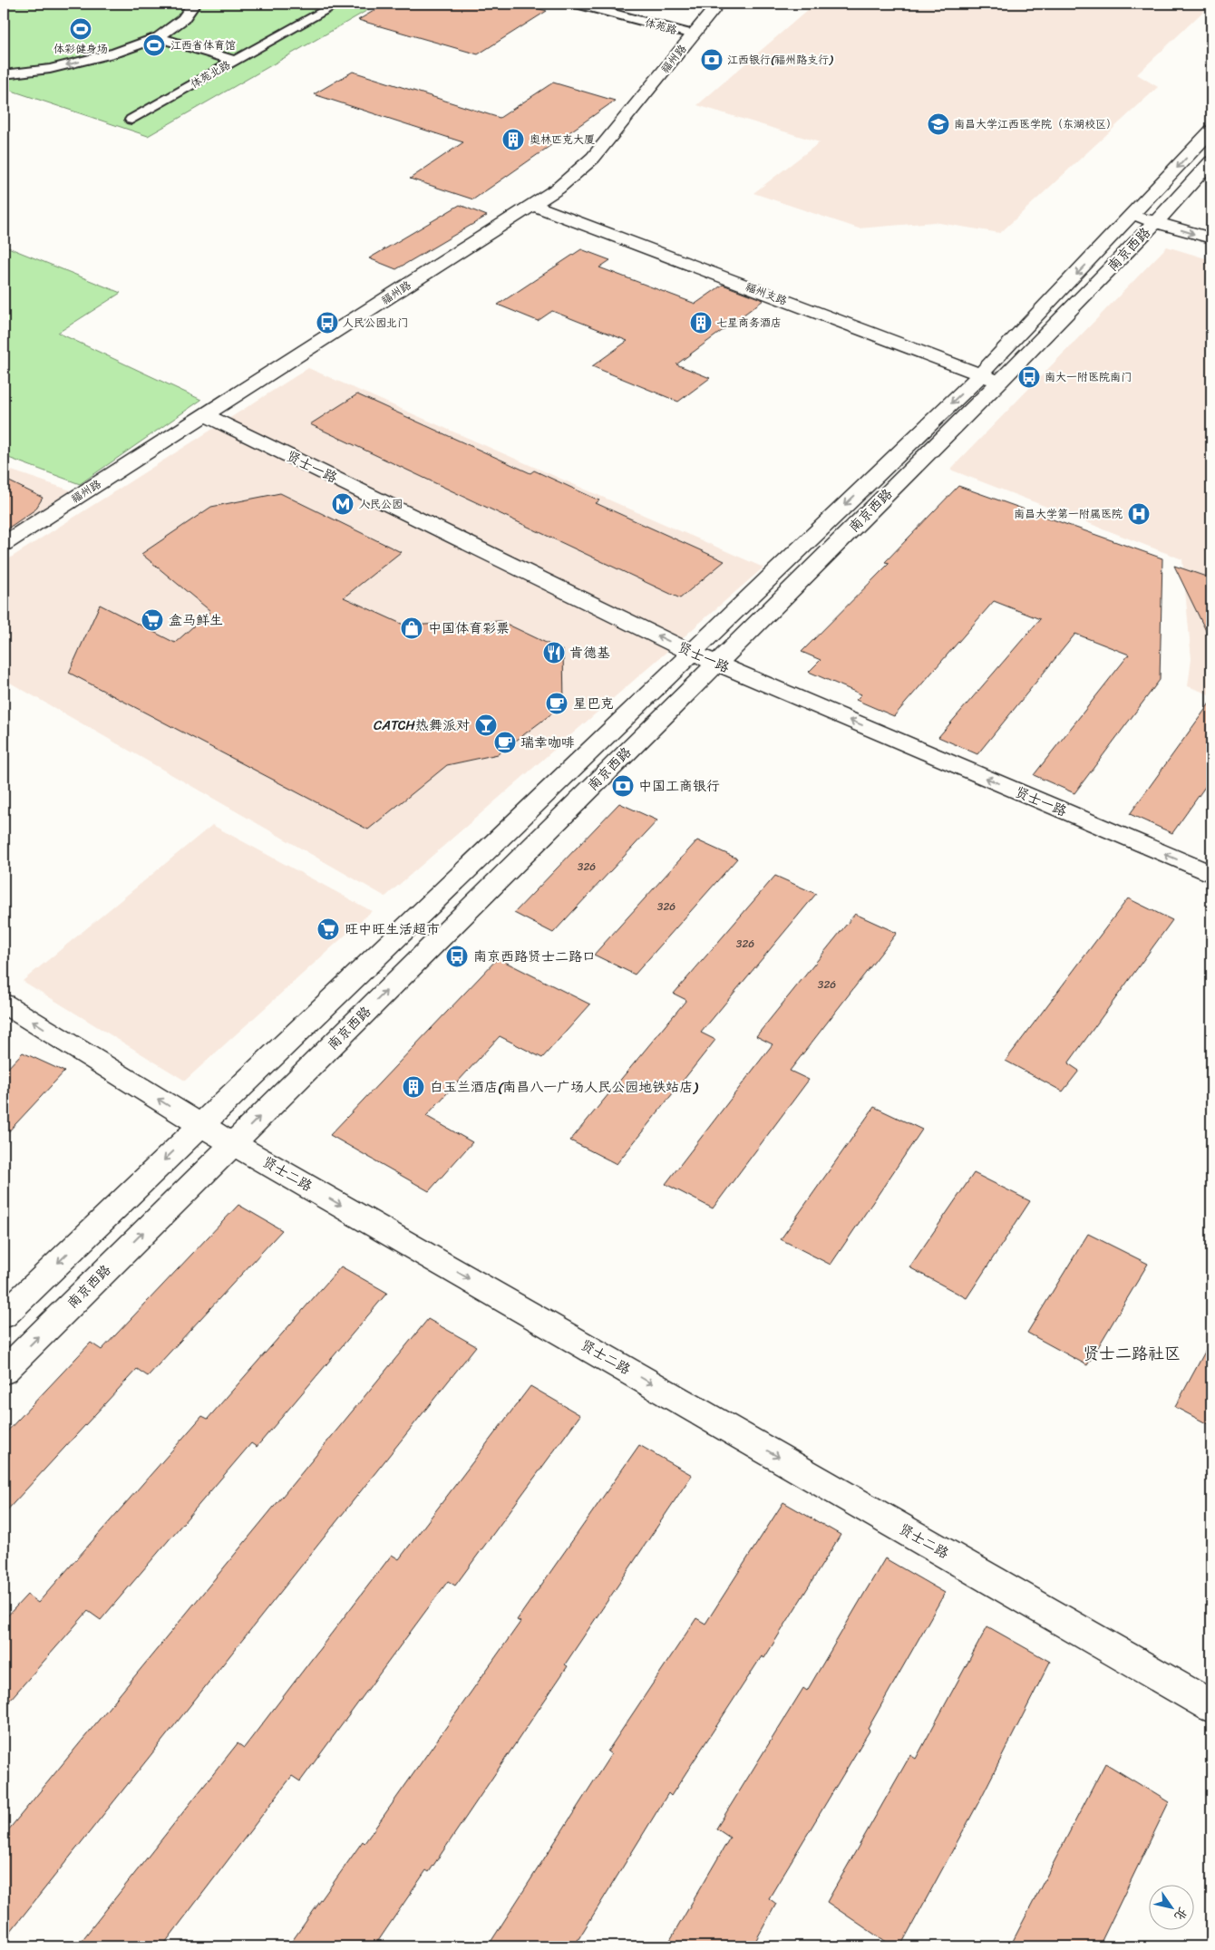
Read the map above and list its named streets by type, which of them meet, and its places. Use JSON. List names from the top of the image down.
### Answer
{
  "streets": {
    "street": [
      "体苑路",
      "福州路",
      "体苑北路",
      "南京西路",
      "福州支路",
      "贤士一路",
      "贤士二路"
    ]
  },
  "crossings": [
    ["体苑路", "福州路"],
    ["福州路", "福州支路"],
    ["福州路", "贤士一路"],
    ["南京西路", "福州支路"],
    ["南京西路", "贤士一路"],
    ["南京西路", "贤士二路"]
  ],
  "one_way": ["贤士一路"],
  "districts": ["贤士二路社区"],
  "places": {
    "sports": ["体彩健身场", "江西省体育馆"],
    "bank": ["江西银行(福州路支行)", "中国工商银行"],
    "school or university": ["南昌大学江西医学院（东湖校区）"],
    "building": ["奥林匹克大厦", "七星商务酒店", "白玉兰酒店(南昌八一广场人民公园地铁站店)"],
    "bus stop": ["人民公园北门", "南大一附医院南门", "南京西路贤士二路口"],
    "metro station": ["人民公园"],
    "hospital": ["南昌大学第一附属医院"],
    "supermarket": ["盒马鲜生", "旺中旺生活超市"],
    "shop": ["中国体育彩票"],
    "restaurant": ["肯德基"],
    "cafe": ["星巴克", "瑞幸咖啡"],
    "bar": ["CATCH热舞派对"]
  },
  "house_numbers": [
    "326",
    "326",
    "326",
    "326"
  ],
  "north": "bottom right"
}
